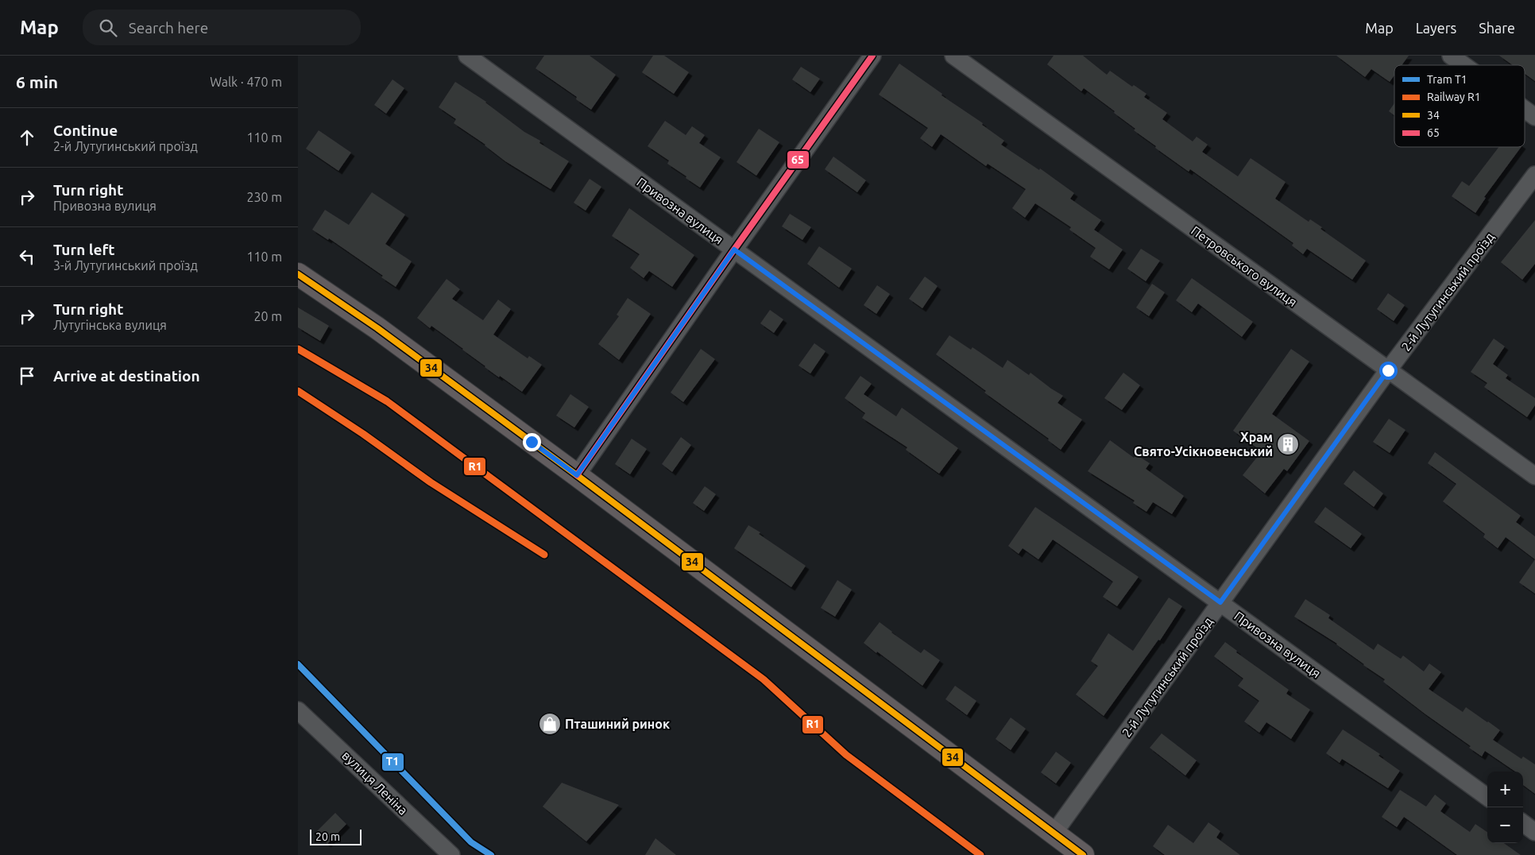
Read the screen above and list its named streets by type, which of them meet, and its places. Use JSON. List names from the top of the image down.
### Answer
{
  "streets": {
    "street": [
      "Привозна вулиця",
      "Петровського вулиця",
      "2-й Лутугинський проїзд",
      "вулиця Леніна"
    ]
  },
  "crossings": [
    ["Привозна вулиця", "2-й Лутугинський проїзд"],
    ["Петровського вулиця", "2-й Лутугинський проїзд"]
  ],
  "places": {
    "building": ["Храм Свято-Усікновенський"],
    "shop": ["Пташиний ринок"]
  },
  "lines": [
    "transit line 65",
    "transit line 34",
    "rail line R1",
    "tram line T1"
  ],
  "legend": [
    "Tram T1",
    "Railway R1",
    "34",
    "65"
  ],
  "scale_bar": "20 m",
  "page": {
    "header": "Map",
    "search": "Search here",
    "nav": ["Map", "Layers", "Share"],
    "heading": ["6 min", "Walk · 470 m"],
    "list": [
      ["Continue", "2-й Лутугинський проїзд", "110 m"],
      ["Turn right", "Привозна вулиця", "230 m"],
      ["Turn left", "3-й Лутугинський проїзд", "110 m"],
      ["Turn right", "Лутугінська вулиця", "20 m"],
      "Arrive at destination"
    ],
    "map_buttons": ["+", "−"],
    "scale": "20 m"
  }
}
